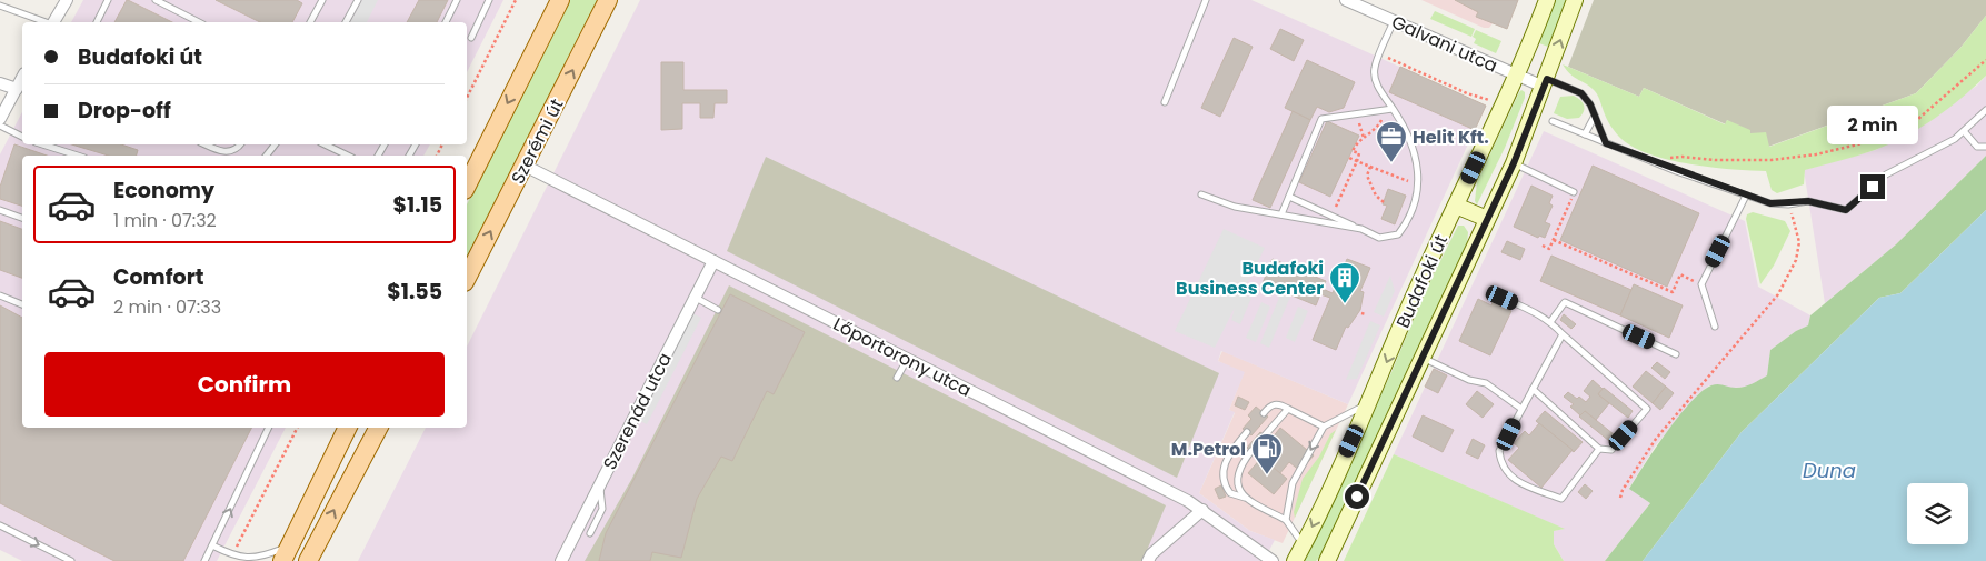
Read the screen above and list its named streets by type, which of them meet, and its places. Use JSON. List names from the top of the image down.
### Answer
{
  "streets": {
    "main road": ["Szerémi út", "Budafoki út"],
    "street": ["Galvani utca", "Lőportorony utca", "Szerenád utca"]
  },
  "crossings": [
    ["Galvani utca", "Budafoki út"],
    ["Szerémi út", "Lőportorony utca"],
    ["Lőportorony utca", "Szerenád utca"]
  ],
  "water": ["Duna"],
  "places": {
    "office": ["Helit Kft."],
    "building": ["Budafoki Business Center"],
    "fuel station": ["M.Petrol"]
  },
  "page": {
    "banner": ["Budafoki út", "Drop-off"],
    "bubble": "2 min",
    "list": [
      {
        "name": "Economy",
        "note": "1 min · 07:32",
        "value": "$1.15"
      },
      {
        "name": "Comfort",
        "note": "2 min · 07:33",
        "value": "$1.55"
      }
    ],
    "buttons": "Confirm"
  }
}
